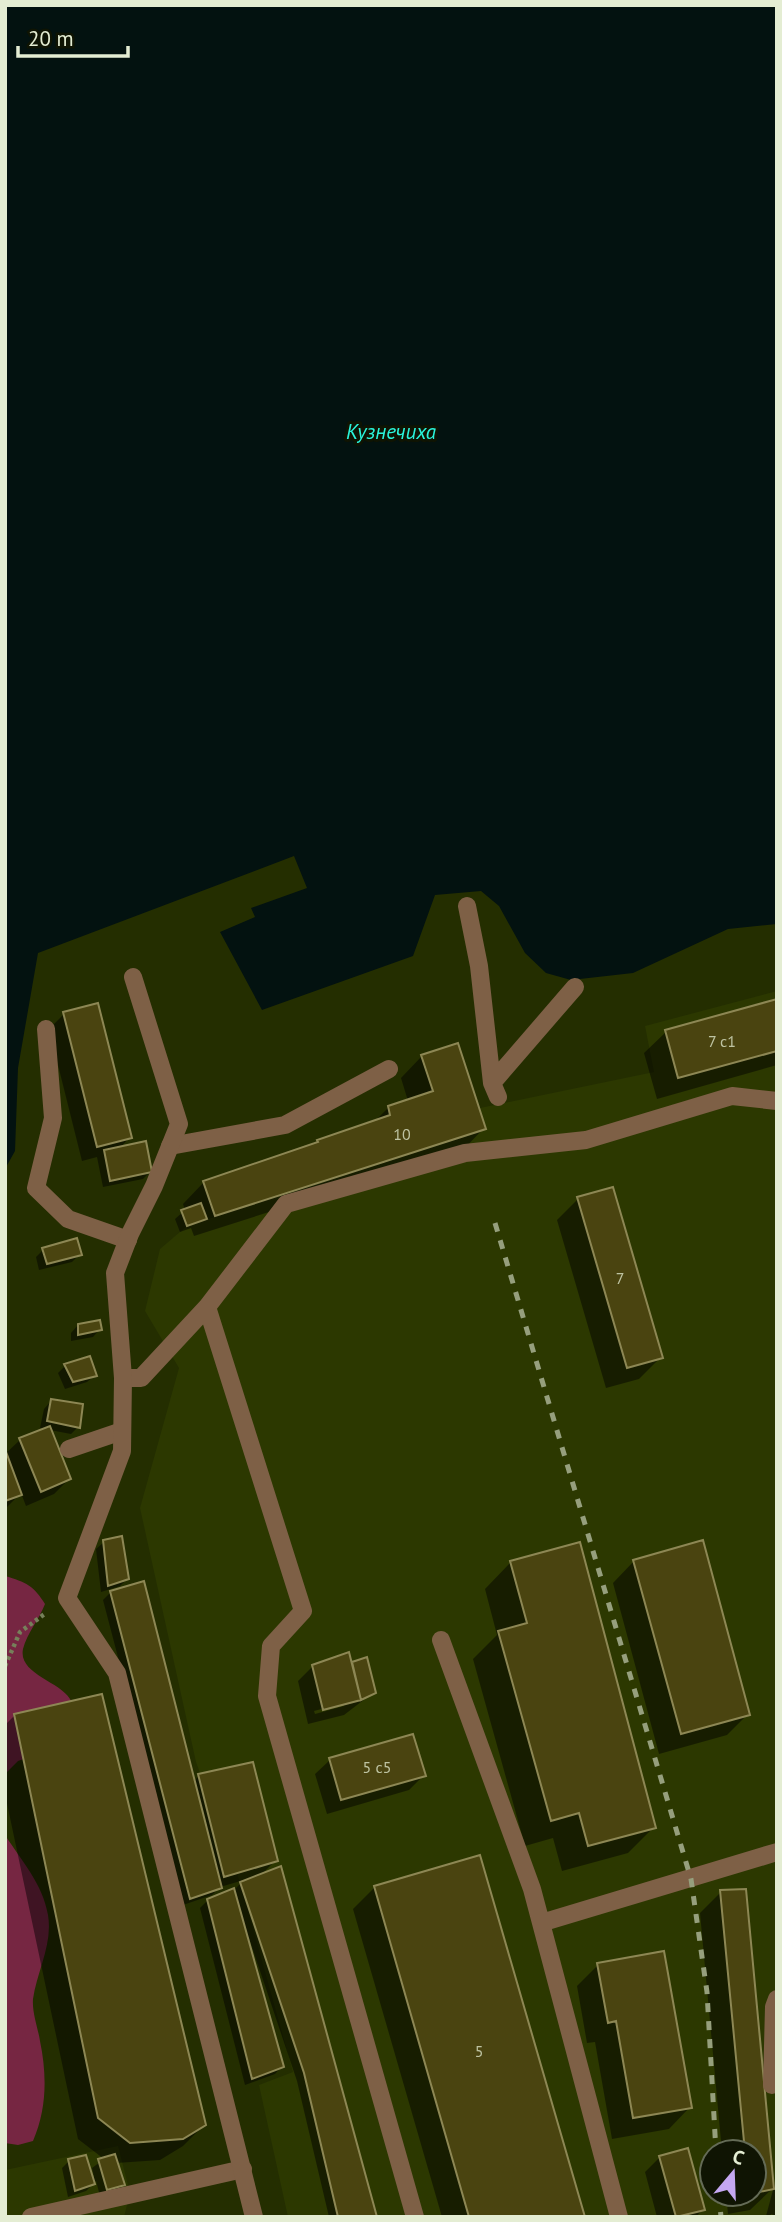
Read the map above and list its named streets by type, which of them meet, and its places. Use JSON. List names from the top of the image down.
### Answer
{
  "water": ["Кузнечиха"],
  "house_numbers": [
    "7 с1",
    "10",
    "7",
    "5 с5",
    "5"
  ],
  "scale_bar": "20 m",
  "north": "top"
}
